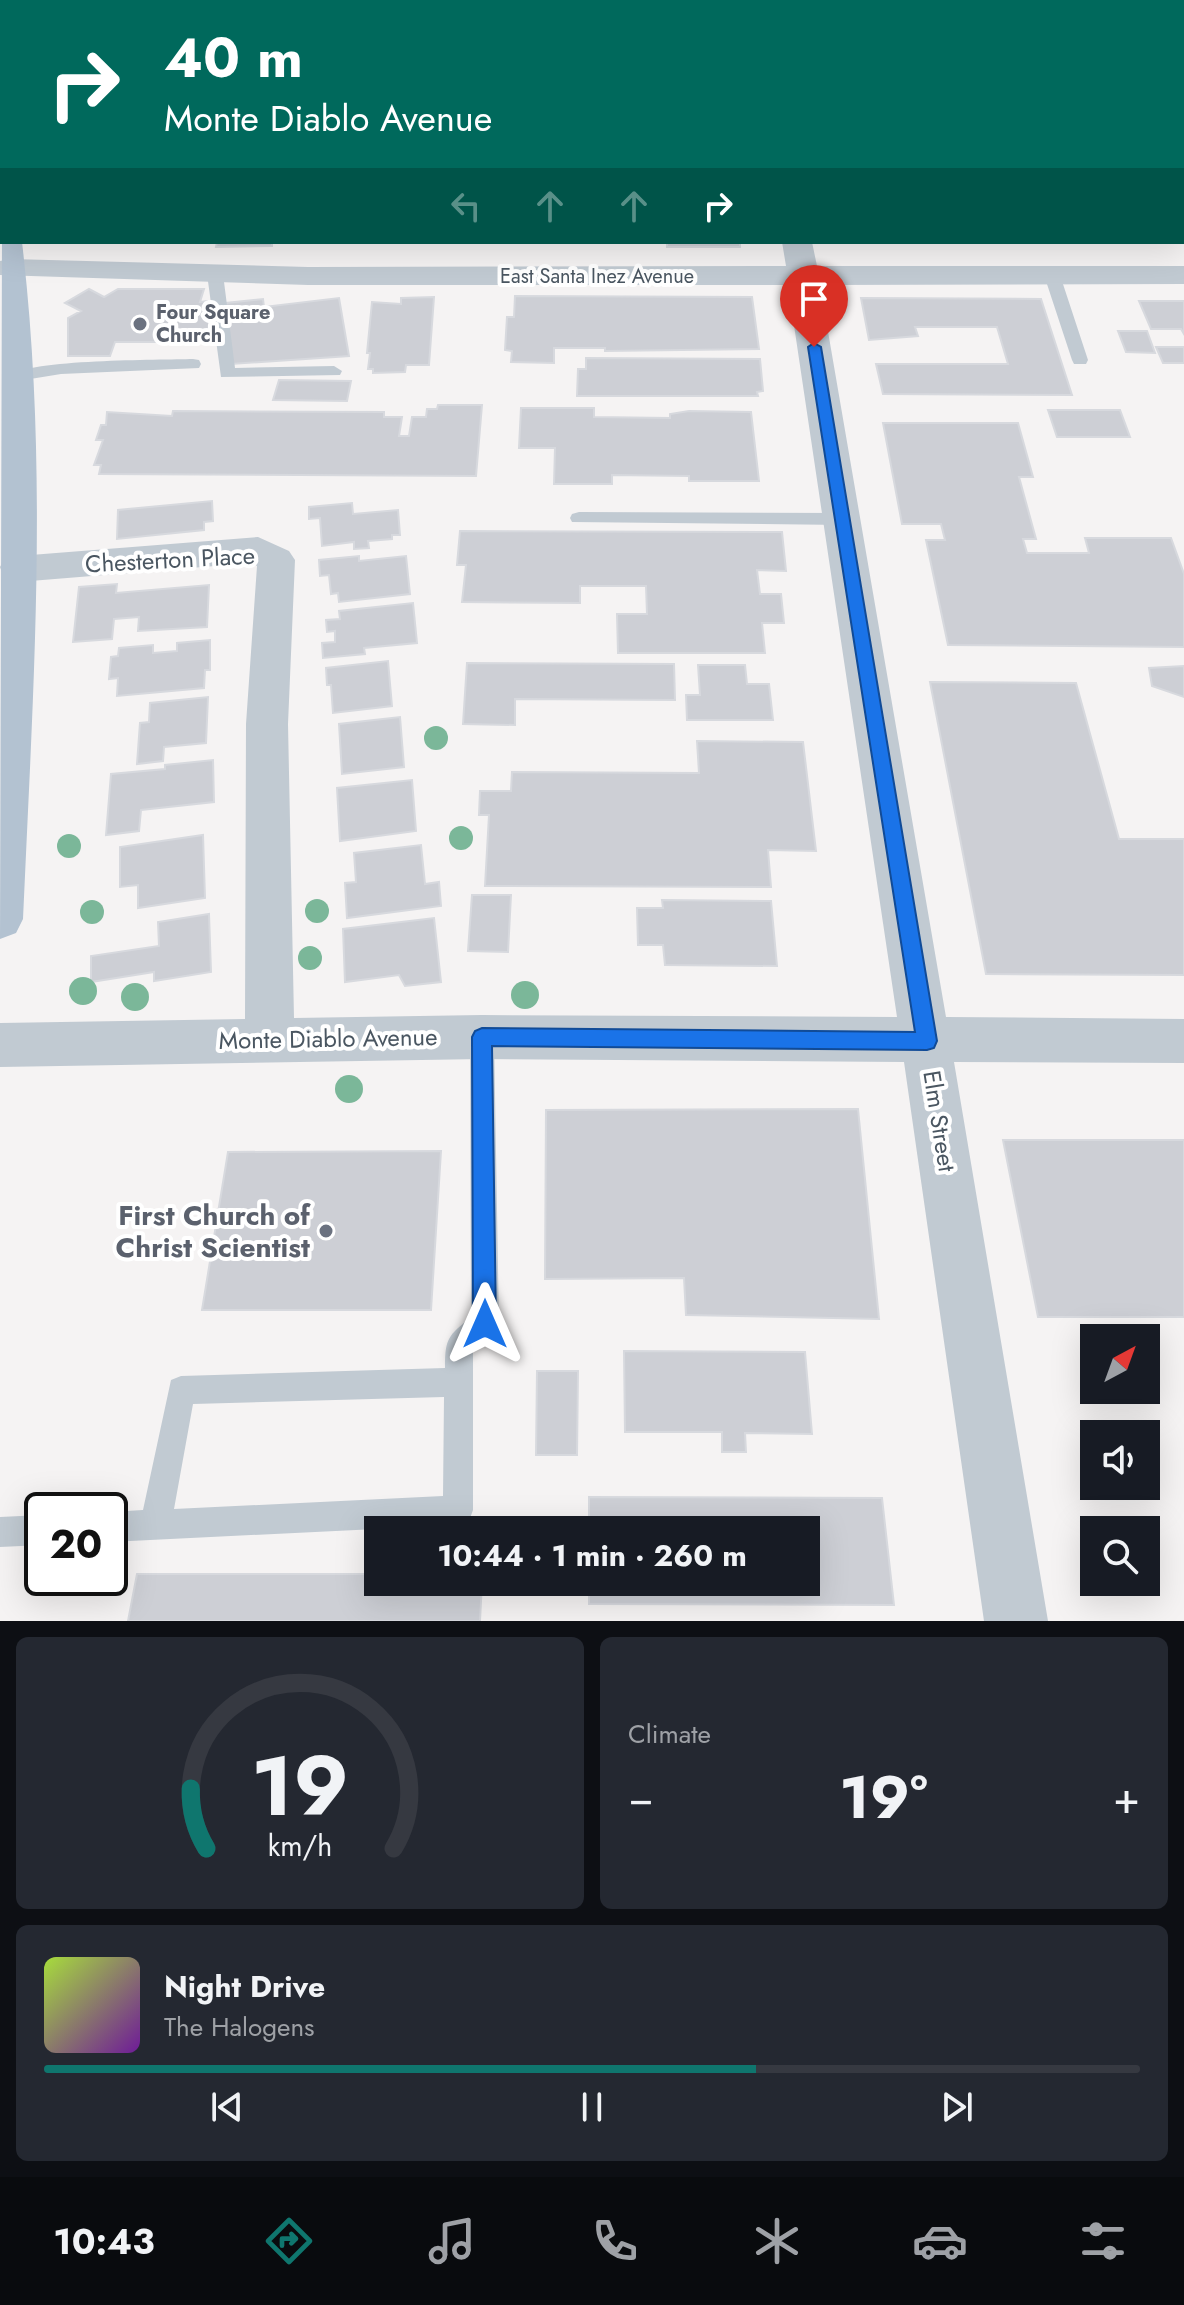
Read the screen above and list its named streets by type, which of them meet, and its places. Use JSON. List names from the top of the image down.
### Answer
{
  "streets": {
    "street": [
      "East Santa Inez Avenue",
      "Chesterton Place",
      "Monte Diablo Avenue",
      "Elm Street"
    ]
  },
  "crossings": [
    ["East Santa Inez Avenue", "Elm Street"],
    ["Chesterton Place", "Monte Diablo Avenue"],
    ["Monte Diablo Avenue", "Elm Street"]
  ],
  "places": ["Four Square Church", "First Church of Christ Scientist"],
  "north": "top right",
  "page": {
    "turn": ["40 m", "Monte Diablo Avenue"],
    "limit": "20",
    "trip": "10:44 · 1 min · 260 m",
    "tile": "Climate",
    "heat": ["−", "19°", "+"],
    "song": ["Night Drive", "The Halogens"],
    "tabs": "10:43",
    "gauge": ["19", "km/h"]
  }
}
